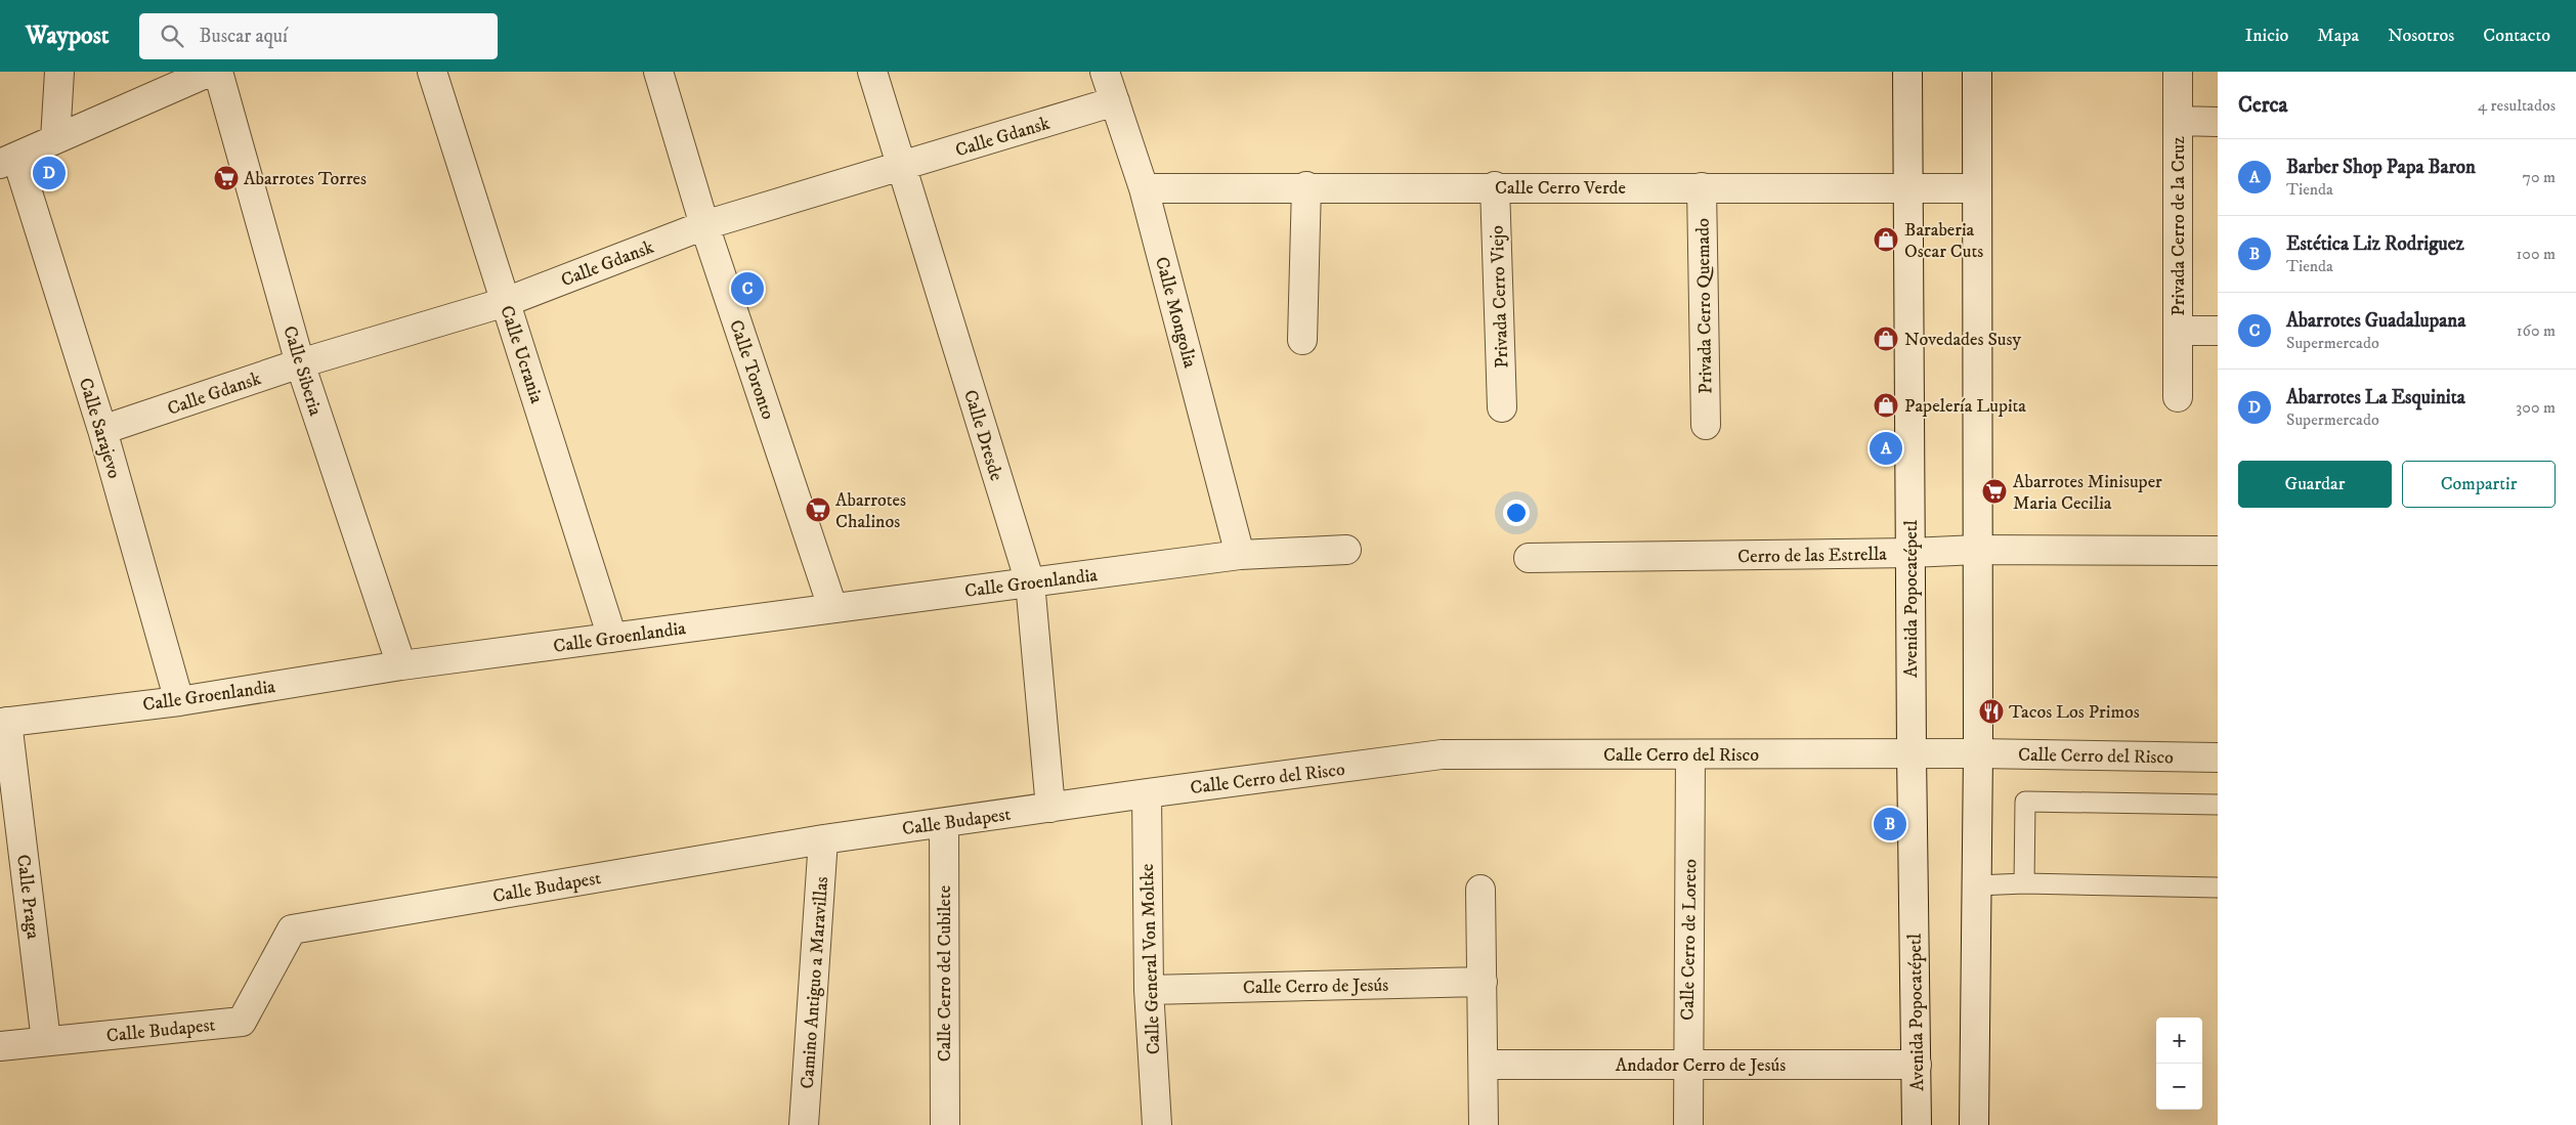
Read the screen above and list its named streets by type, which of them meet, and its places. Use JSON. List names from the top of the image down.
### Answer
{
  "streets": {
    "street": [
      "Calle Gdansk",
      "Calle Cerro Verde",
      "Privada Cerro de la Cruz",
      "Privada Cerro Viejo",
      "Privada Cerro Quemado",
      "Calle Mongolia",
      "Calle Ucrania",
      "Calle Toronto",
      "Calle Siberia",
      "Calle Sarajevo",
      "Calle Dresde",
      "Cerro de las Estrella",
      "Calle Groenlandia",
      "Avenida Popocatépetl",
      "Calle Cerro del Risco",
      "Calle Budapest",
      "Calle Praga",
      "Calle Cerro de Loreto",
      "Calle General Von Moltke",
      "Calle Cerro del Cubilete",
      "Camino Antiguo a Maravillas",
      "Calle Cerro de Jesús",
      "Andador Cerro de Jesús"
    ]
  },
  "crossings": [
    ["Calle Gdansk", "Calle Mongolia"],
    ["Calle Gdansk", "Calle Ucrania"],
    ["Calle Gdansk", "Calle Toronto"],
    ["Calle Gdansk", "Calle Siberia"],
    ["Calle Gdansk", "Calle Sarajevo"],
    ["Calle Gdansk", "Calle Dresde"],
    ["Calle Cerro Verde", "Privada Cerro Viejo"],
    ["Calle Cerro Verde", "Privada Cerro Quemado"],
    ["Calle Cerro Verde", "Calle Mongolia"],
    ["Calle Cerro Verde", "Avenida Popocatépetl"],
    ["Calle Mongolia", "Calle Groenlandia"],
    ["Calle Ucrania", "Calle Groenlandia"],
    ["Calle Toronto", "Calle Groenlandia"],
    ["Calle Siberia", "Calle Groenlandia"],
    ["Calle Sarajevo", "Calle Groenlandia"],
    ["Calle Dresde", "Calle Groenlandia"],
    ["Calle Dresde", "Calle Budapest"],
    ["Cerro de las Estrella", "Avenida Popocatépetl"],
    ["Calle Groenlandia", "Calle Praga"],
    ["Avenida Popocatépetl", "Calle Cerro del Risco"],
    ["Avenida Popocatépetl", "Andador Cerro de Jesús"],
    ["Calle Cerro del Risco", "Calle Budapest"],
    ["Calle Cerro del Risco", "Calle Cerro de Loreto"],
    ["Calle Cerro del Risco", "Calle General Von Moltke"],
    ["Calle Budapest", "Calle Praga"],
    ["Calle Budapest", "Calle General Von Moltke"],
    ["Calle Budapest", "Calle Cerro del Cubilete"],
    ["Calle Budapest", "Camino Antiguo a Maravillas"],
    ["Calle Cerro de Loreto", "Andador Cerro de Jesús"],
    ["Calle General Von Moltke", "Calle Cerro de Jesús"]
  ],
  "places": {
    "supermarket": ["Abarrotes Torres", "Abarrotes Minisuper Maria Cecilia", "Abarrotes Chalinos"],
    "shop": ["Baraberia Oscar Cuts", "Novedades Susy", "Papelería Lupita"],
    "restaurant": ["Tacos Los Primos"]
  },
  "page": {
    "header": "Waypost",
    "search": "Buscar aquí",
    "nav": [
      "Inicio",
      "Mapa",
      "Nosotros",
      "Contacto"
    ],
    "heading": ["Cerca", "4 resultados"],
    "list": [
      {
        "mark": "A",
        "name": "Barber Shop Papa Baron",
        "note": "Tienda",
        "value": "70 m"
      },
      {
        "mark": "B",
        "name": "Estética Liz Rodriguez",
        "note": "Tienda",
        "value": "100 m"
      },
      {
        "mark": "C",
        "name": "Abarrotes Guadalupana",
        "note": "Supermercado",
        "value": "160 m"
      },
      {
        "mark": "D",
        "name": "Abarrotes La Esquinita",
        "note": "Supermercado",
        "value": "300 m"
      }
    ],
    "pins": [
      "D",
      "C",
      "A",
      "B"
    ],
    "buttons": ["Guardar", "Compartir"],
    "map_buttons": ["+", "−"]
  }
}
